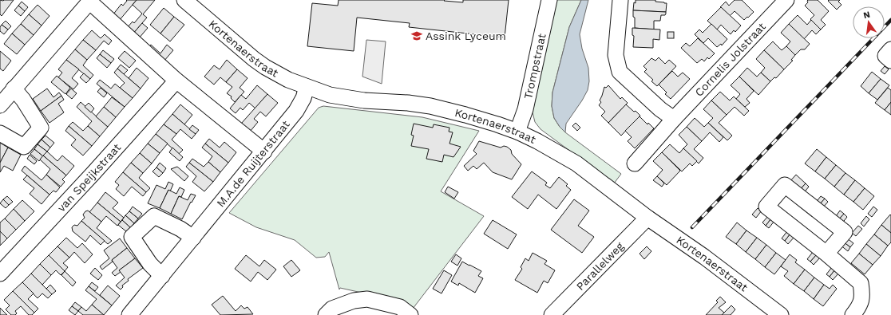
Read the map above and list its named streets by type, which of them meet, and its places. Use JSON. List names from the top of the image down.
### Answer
{
  "streets": {
    "street": [
      "Kortenaerstraat",
      "Cornelis Jolstraat",
      "Trompstraat",
      "M.A.de Ruijterstraat",
      "van Speijkstraat",
      "Parallelweg"
    ]
  },
  "crossings": [
    ["Kortenaerstraat", "Trompstraat"],
    ["Kortenaerstraat", "M.A.de Ruijterstraat"],
    ["Kortenaerstraat", "Parallelweg"]
  ],
  "places": {
    "school or university": ["Assink Lyceum"]
  },
  "north": "top"
}
